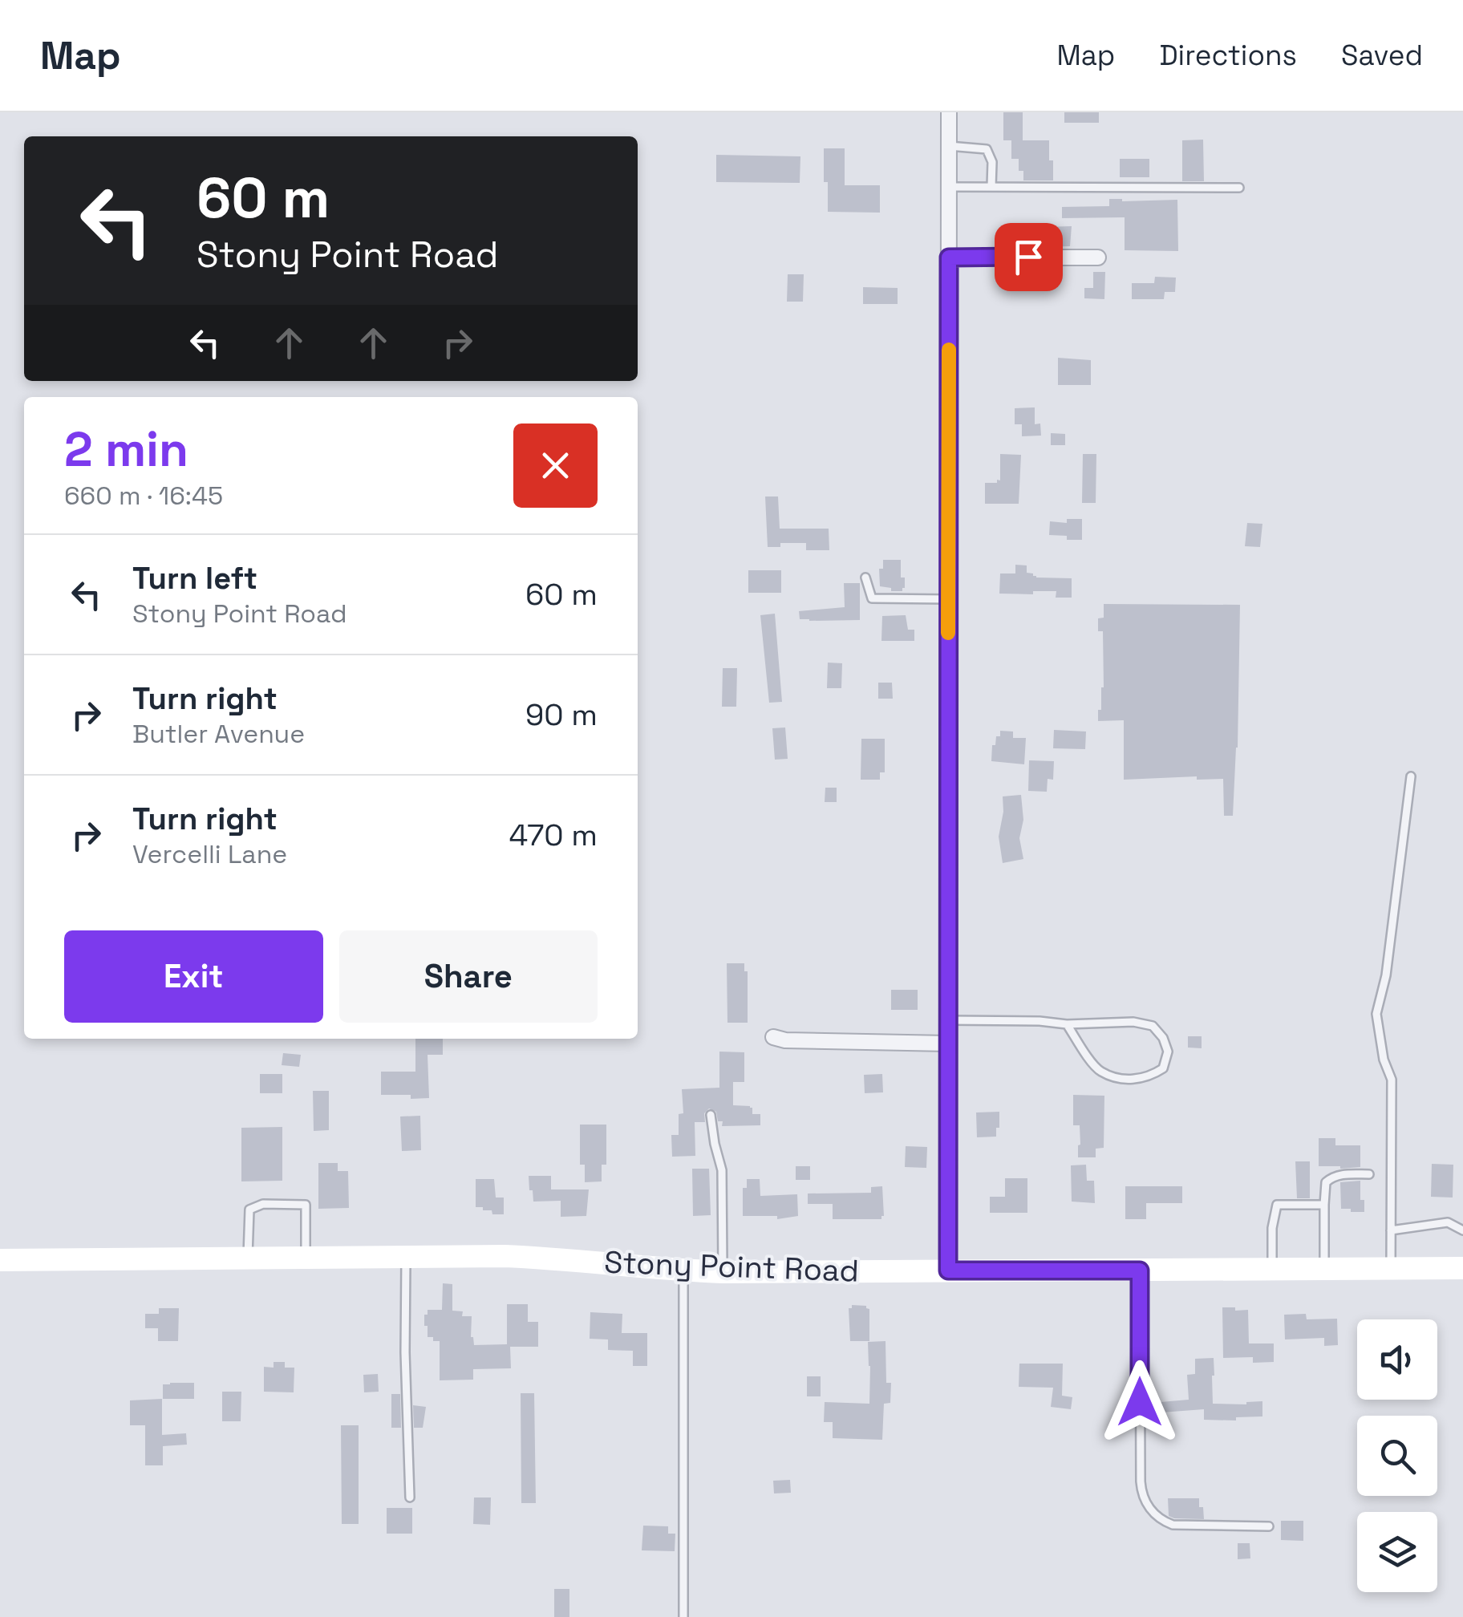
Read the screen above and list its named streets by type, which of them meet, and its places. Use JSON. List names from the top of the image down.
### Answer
{
  "streets": {
    "main road": ["Stony Point Road"]
  },
  "page": {
    "header": "Map",
    "nav": ["Map", "Directions", "Saved"],
    "turn": ["60 m", "Stony Point Road"],
    "heading": ["2 min", "660 m · 16:45"],
    "list": [
      {
        "name": "Turn left",
        "note": "Stony Point Road",
        "value": "60 m"
      },
      {
        "name": "Turn right",
        "note": "Butler Avenue",
        "value": "90 m"
      },
      {
        "name": "Turn right",
        "note": "Vercelli Lane",
        "value": "470 m"
      }
    ],
    "buttons": ["Exit", "Share"]
  }
}
